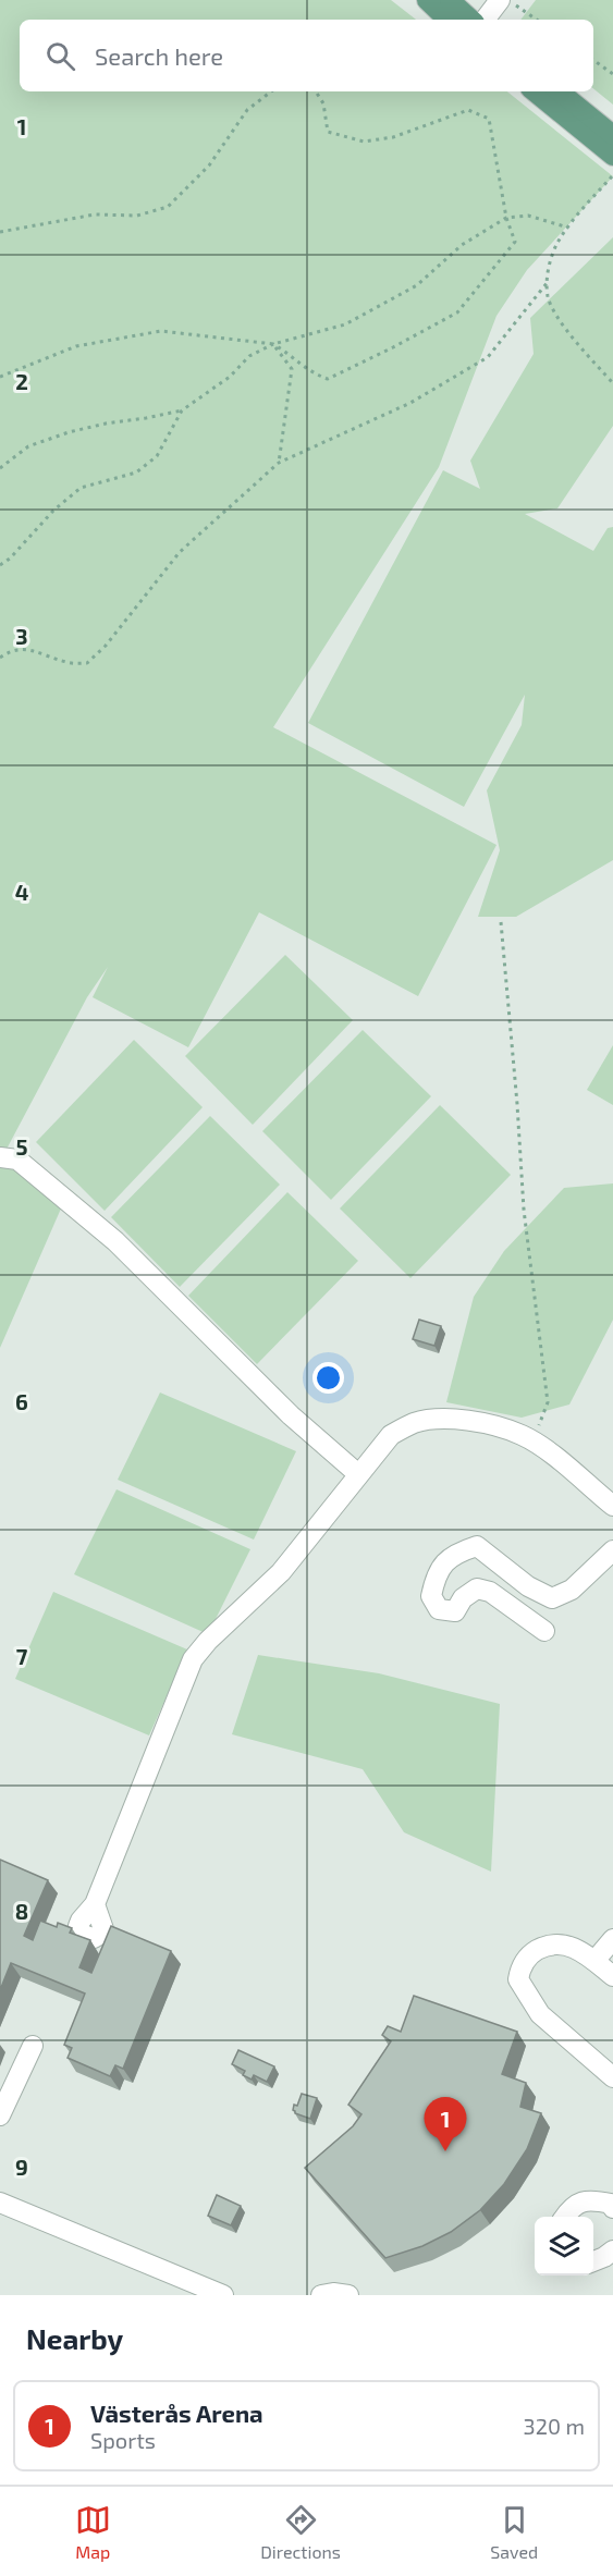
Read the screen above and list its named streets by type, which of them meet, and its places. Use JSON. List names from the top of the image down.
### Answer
{
  "page": {
    "search": "Search here",
    "pins": "1",
    "heading": "Nearby",
    "list": [
      {
        "mark": "1",
        "name": "Västerås Arena",
        "note": "Sports",
        "value": "320 m"
      }
    ],
    "nav": ["Map", "Directions", "Saved"]
  },
  "grid": {
    "rows": [
      "1",
      "2",
      "3",
      "4",
      "5",
      "6",
      "7",
      "8",
      "9"
    ]
  }
}
